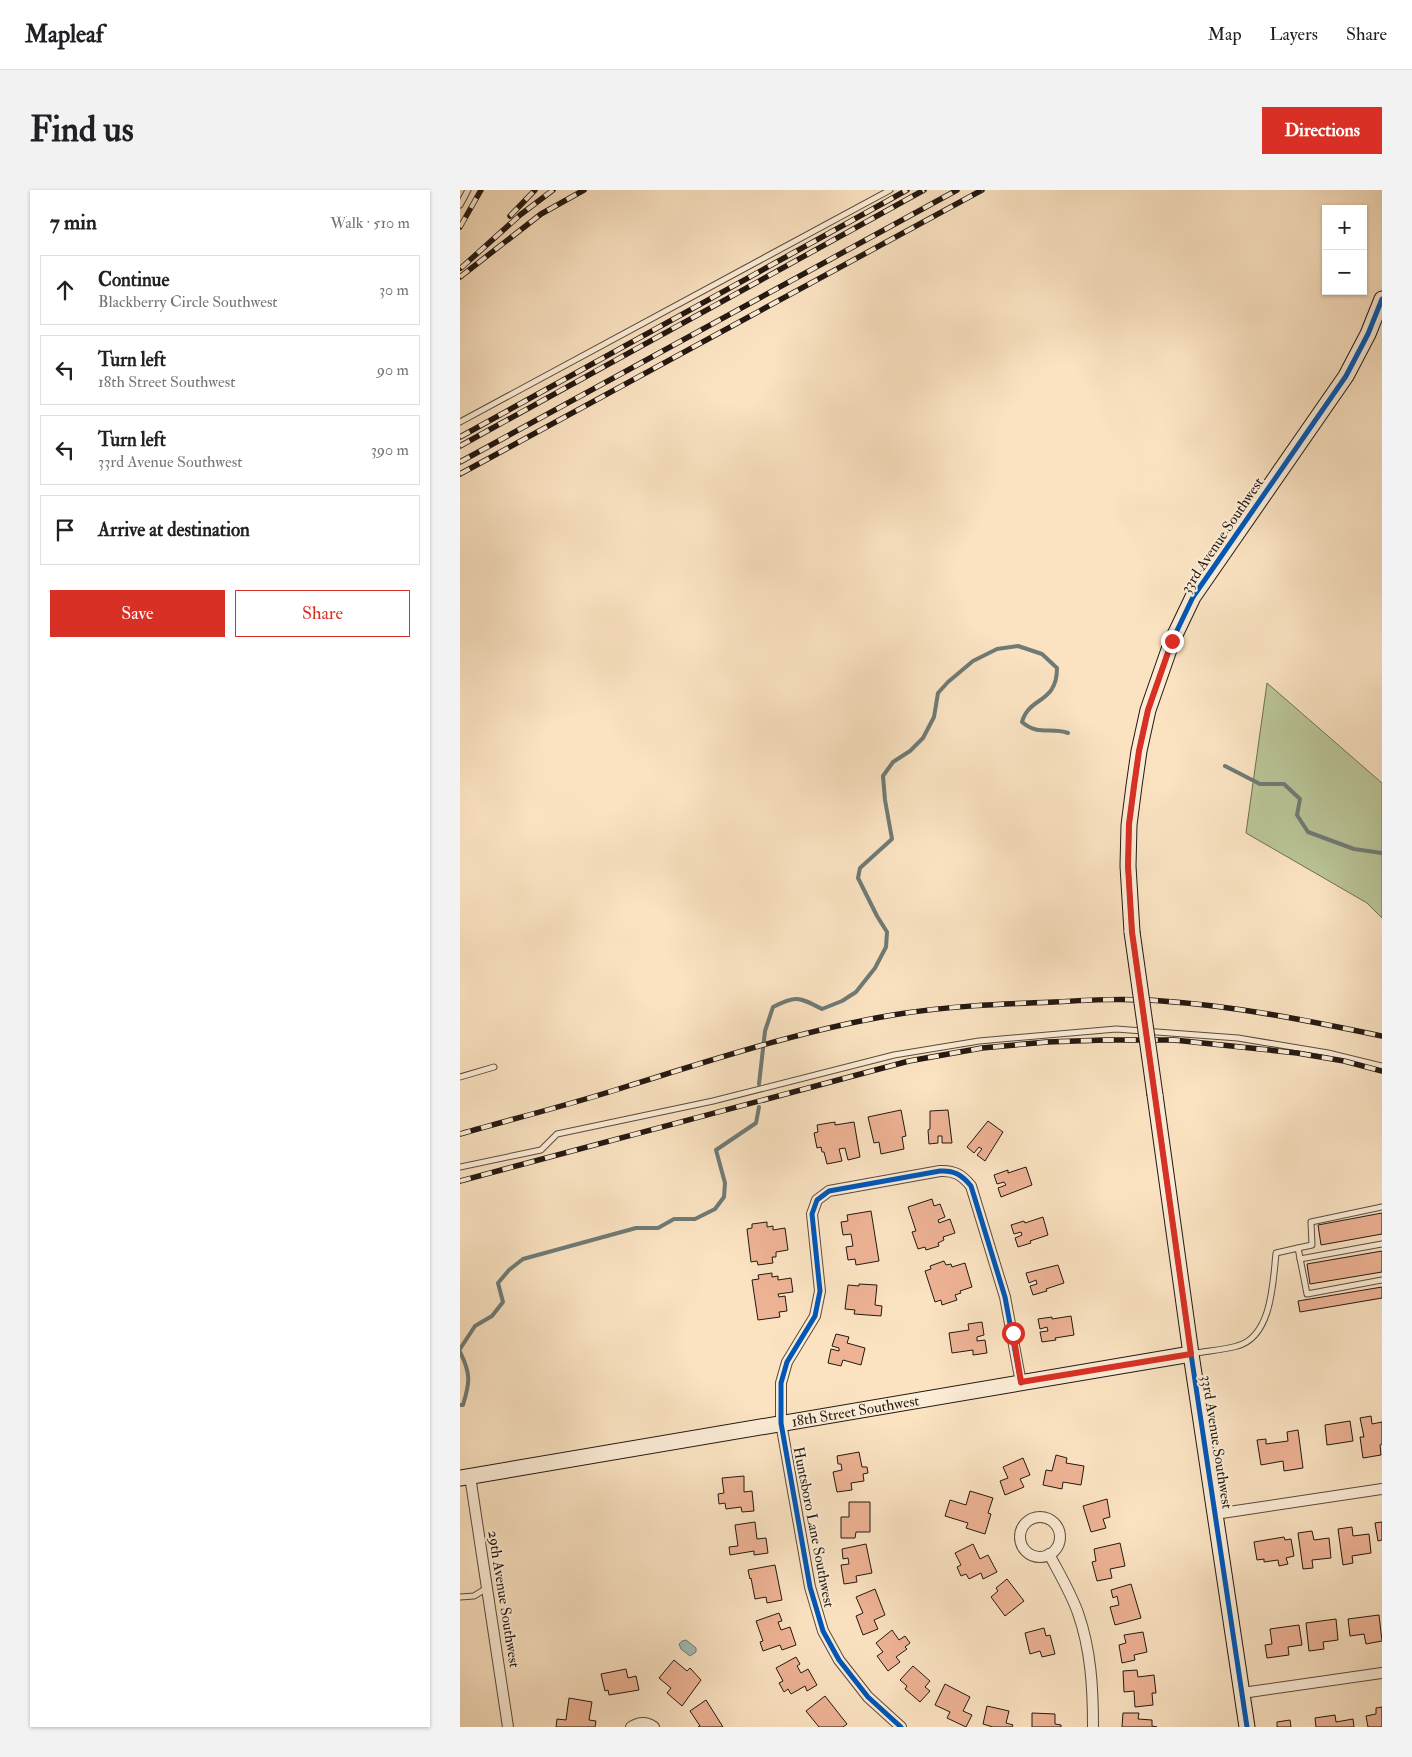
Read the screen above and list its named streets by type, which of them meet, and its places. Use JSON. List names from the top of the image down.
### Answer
{
  "streets": {
    "street": [
      "33rd Avenue Southwest",
      "18th Street Southwest",
      "Huntsboro Lane Southwest",
      "29th Avenue Southwest"
    ]
  },
  "crossings": [
    ["33rd Avenue Southwest", "18th Street Southwest"],
    ["18th Street Southwest", "Huntsboro Lane Southwest"],
    ["18th Street Southwest", "29th Avenue Southwest"]
  ],
  "page": {
    "header": "Mapleaf",
    "nav": ["Map", "Layers", "Share"],
    "buttons": [
      "Directions",
      ["Save", "Share"]
    ],
    "title": "Find us",
    "heading": ["7 min", "Walk · 510 m"],
    "map_buttons": ["+", "−"],
    "list": [
      ["Continue", "Blackberry Circle Southwest", "30 m"],
      ["Turn left", "18th Street Southwest", "90 m"],
      ["Turn left", "33rd Avenue Southwest", "390 m"],
      "Arrive at destination"
    ]
  }
}
